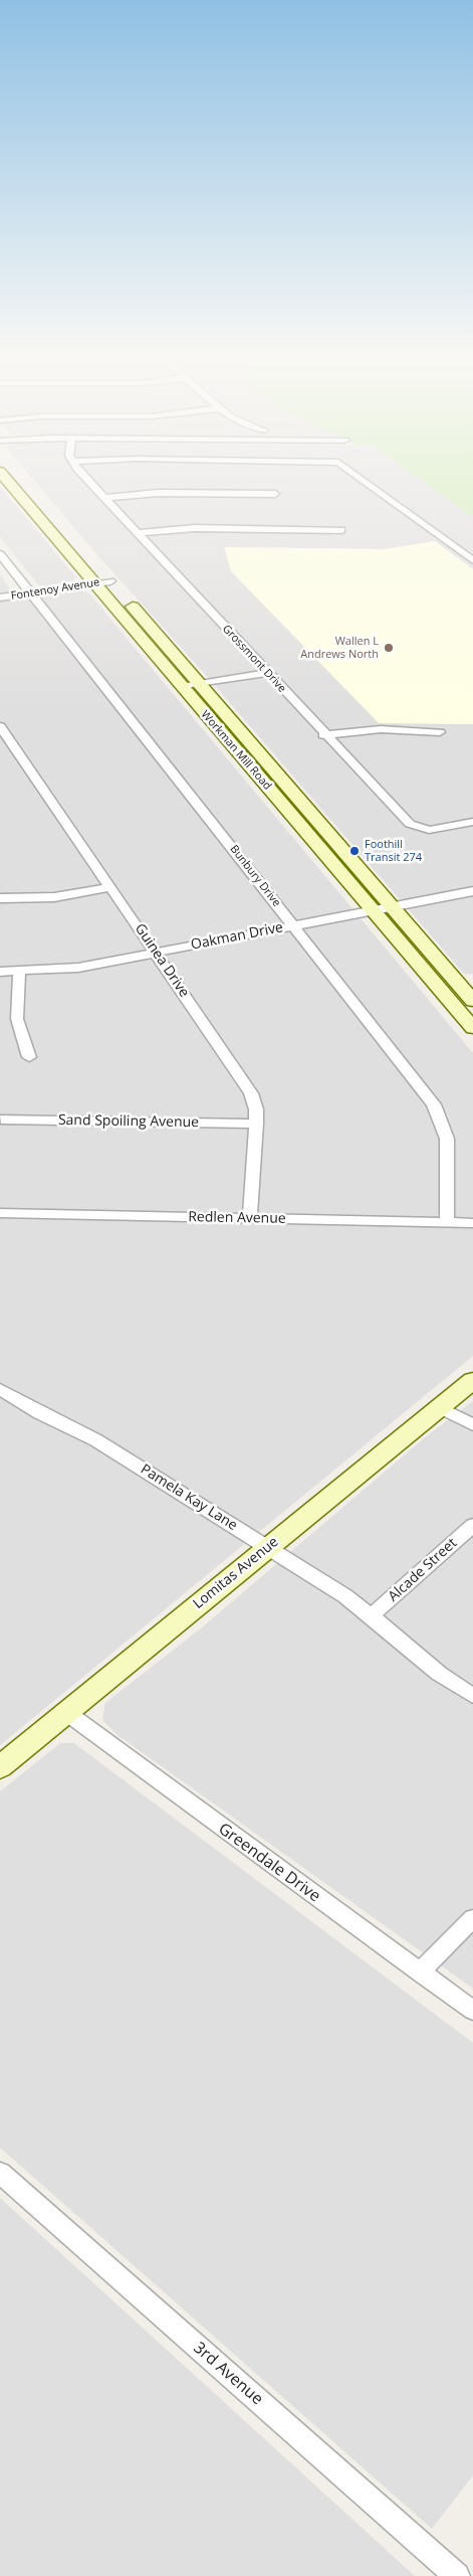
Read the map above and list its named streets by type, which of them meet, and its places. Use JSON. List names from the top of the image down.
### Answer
{
  "streets": {
    "main road": ["Workman Mill Road", "Lomitas Avenue"],
    "street": [
      "Fontenoy Avenue",
      "Grossmont Drive",
      "Bunbury Drive",
      "Oakman Drive",
      "Guinea Drive",
      "Sand Spoiling Avenue",
      "Redlen Avenue",
      "Pamela Kay Lane",
      "Alcade Street",
      "Greendale Drive",
      "3rd Avenue"
    ]
  },
  "crossings": [
    ["Fontenoy Avenue", "Workman Mill Road"],
    ["Fontenoy Avenue", "Bunbury Drive"],
    ["Workman Mill Road", "Oakman Drive"],
    ["Bunbury Drive", "Oakman Drive"],
    ["Bunbury Drive", "Redlen Avenue"],
    ["Oakman Drive", "Guinea Drive"],
    ["Guinea Drive", "Sand Spoiling Avenue"],
    ["Guinea Drive", "Redlen Avenue"],
    ["Pamela Kay Lane", "Alcade Street"],
    ["Pamela Kay Lane", "Lomitas Avenue"],
    ["Lomitas Avenue", "Greendale Drive"]
  ],
  "places": ["Wallen L Andrews North", "Foothill Transit 274"]
}
